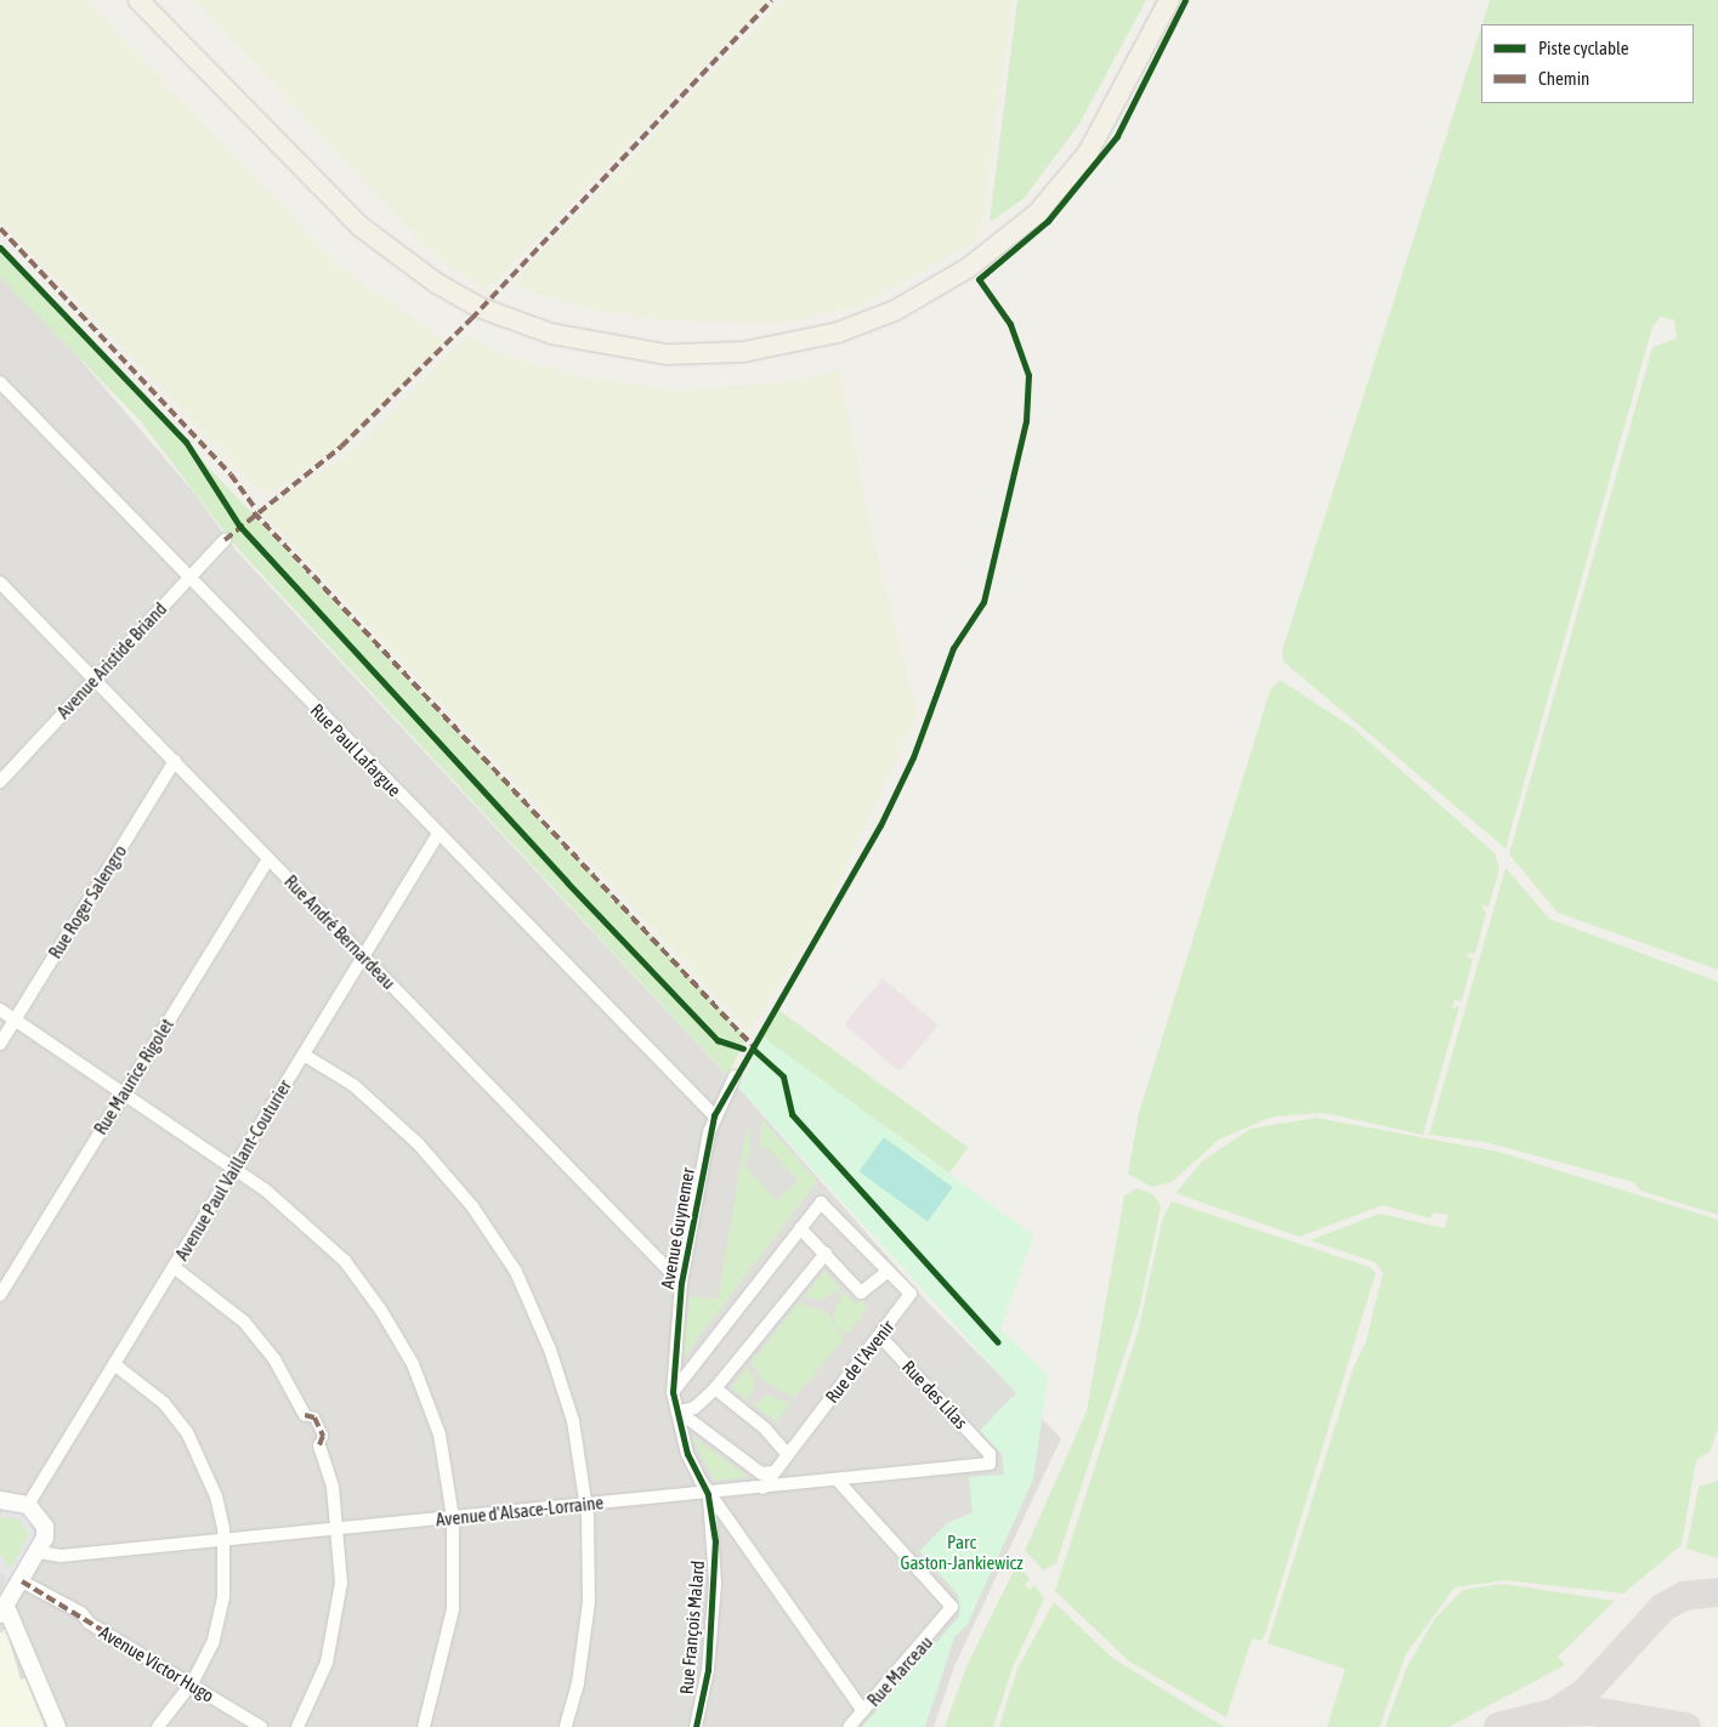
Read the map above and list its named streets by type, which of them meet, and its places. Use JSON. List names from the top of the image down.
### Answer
{
  "streets": {
    "street": [
      "Avenue Aristide Briand",
      "Rue Paul Lafargue",
      "Rue Roger Salengro",
      "Rue André Bernardeau",
      "Rue Maurice Rigolet",
      "Avenue Paul Vaillant-Couturier",
      "Avenue Guynemer",
      "Rue de l'Avenir",
      "Rue des Lilas",
      "Avenue d'Alsace-Lorraine",
      "Rue François Malard",
      "Avenue Victor Hugo",
      "Rue Marceau"
    ]
  },
  "crossings": [
    ["Avenue Aristide Briand", "Rue Paul Lafargue"],
    ["Avenue Aristide Briand", "Rue André Bernardeau"],
    ["Rue Paul Lafargue", "Avenue Paul Vaillant-Couturier"],
    ["Rue Paul Lafargue", "Avenue Guynemer"],
    ["Rue Roger Salengro", "Rue André Bernardeau"],
    ["Rue André Bernardeau", "Rue Maurice Rigolet"],
    ["Rue André Bernardeau", "Avenue Paul Vaillant-Couturier"],
    ["Rue André Bernardeau", "Avenue Guynemer"],
    ["Avenue Guynemer", "Rue de l'Avenir"],
    ["Avenue Guynemer", "Avenue d'Alsace-Lorraine"],
    ["Avenue Guynemer", "Rue François Malard"],
    ["Avenue Guynemer", "Rue Marceau"],
    ["Rue de l'Avenir", "Rue des Lilas"],
    ["Rue de l'Avenir", "Avenue d'Alsace-Lorraine"],
    ["Rue des Lilas", "Avenue d'Alsace-Lorraine"],
    ["Avenue d'Alsace-Lorraine", "Rue François Malard"],
    ["Avenue d'Alsace-Lorraine", "Rue Marceau"]
  ],
  "parks": ["Parc Gaston-Jankiewicz"],
  "legend": ["Piste cyclable", "Chemin"]
}
